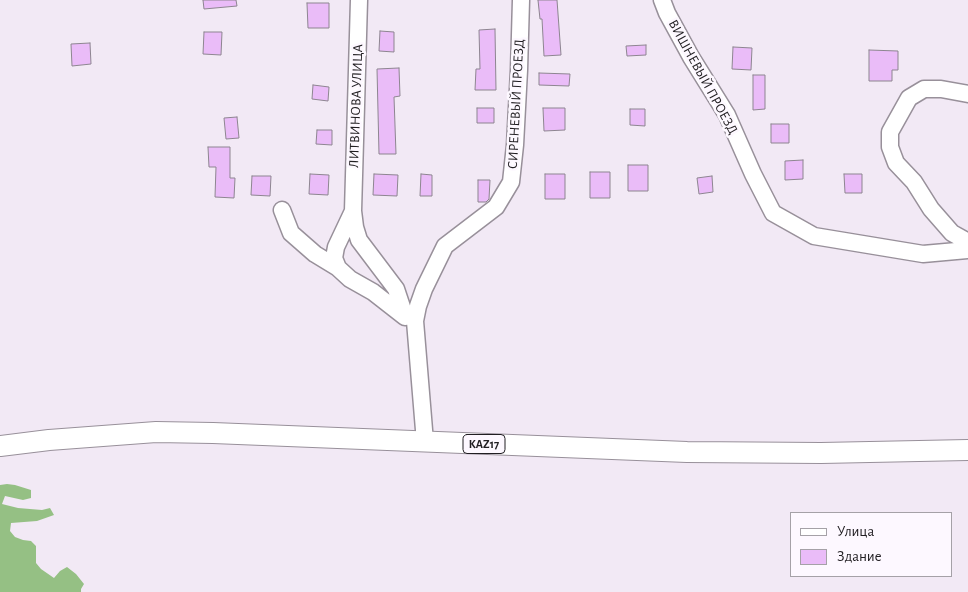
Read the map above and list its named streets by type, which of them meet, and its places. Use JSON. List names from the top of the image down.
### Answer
{
  "streets": {
    "main road": ["KAZ17"],
    "street": ["ВИШНЕВЫЙ ПРОЕЗД", "СИРЕНЕВЫЙ ПРОЕЗД", "ЛИТВИНОВА УЛИЦА"]
  },
  "crossings": [
    ["СИРЕНЕВЫЙ ПРОЕЗД", "KAZ17"]
  ],
  "legend": ["Улица", "Здание"]
}
